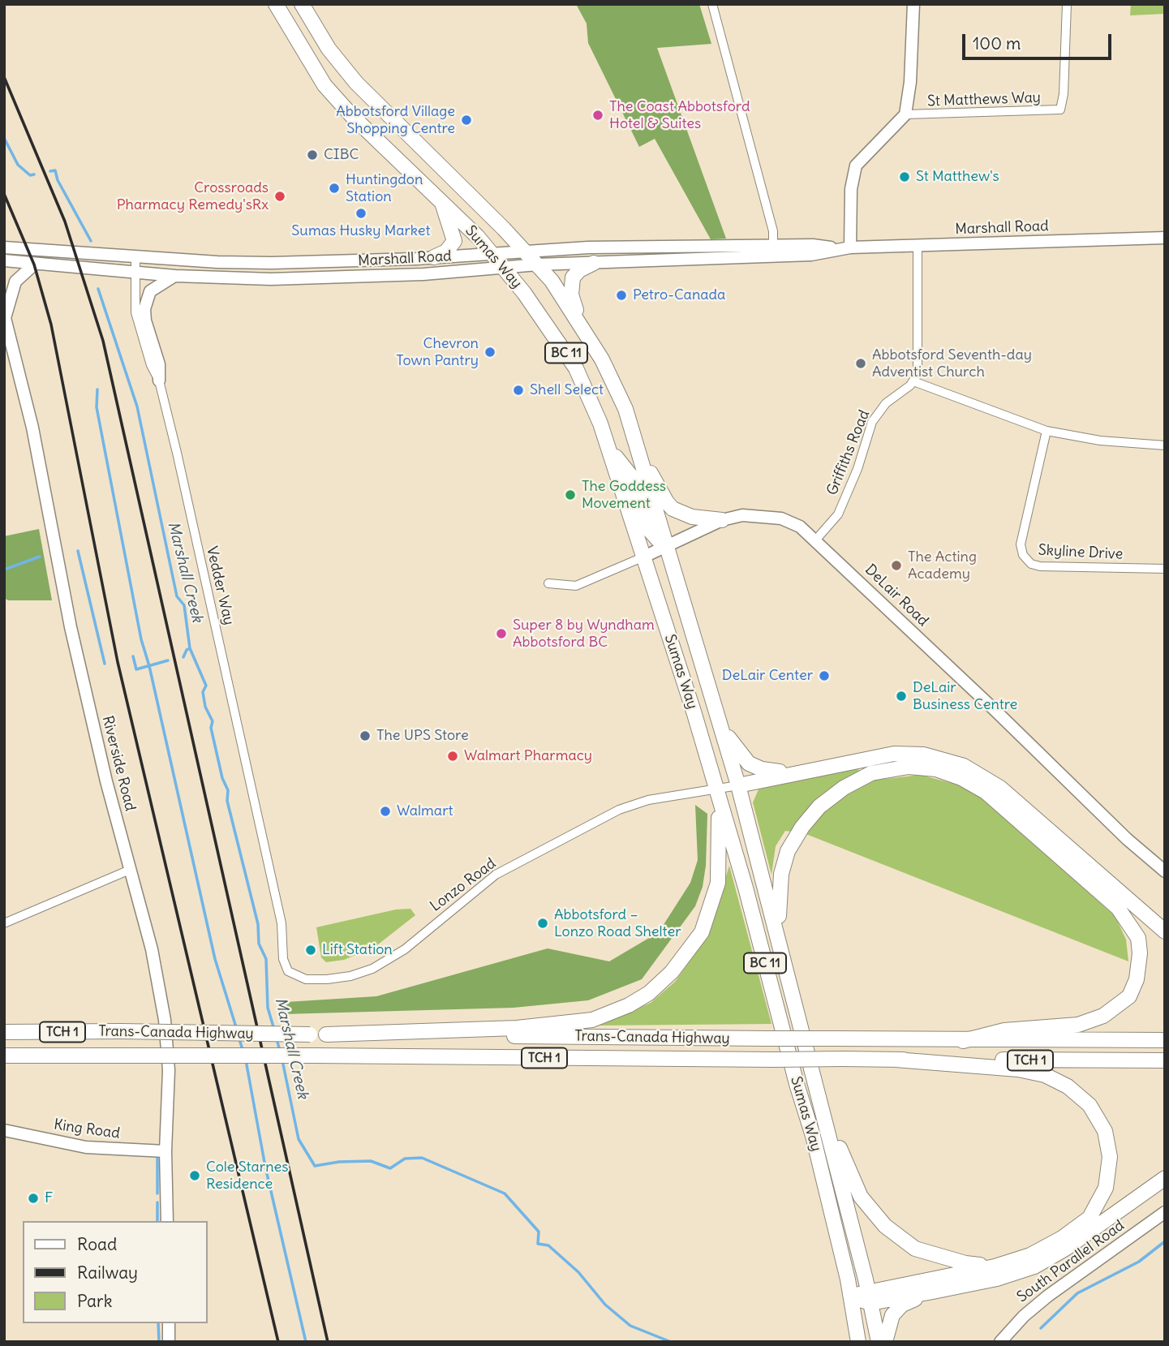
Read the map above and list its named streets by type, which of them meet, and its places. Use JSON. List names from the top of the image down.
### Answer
{
  "streets": {
    "highway": [
      "Sumas Way",
      "BC 11",
      "TCH 1",
      "Trans-Canada Highway"
    ],
    "street": [
      "St Matthews Way",
      "Marshall Road",
      "Griffiths Road",
      "Skyline Drive",
      "Vedder Way",
      "DeLair Road",
      "Riverside Road",
      "Lonzo Road",
      "King Road",
      "South Parallel Road"
    ]
  },
  "crossings": [
    ["Marshall Road", "Sumas Way"],
    ["Marshall Road", "Vedder Way"],
    ["Sumas Way", "DeLair Road"],
    ["Sumas Way", "Lonzo Road"],
    ["Griffiths Road", "DeLair Road"],
    ["Vedder Way", "Lonzo Road"],
    ["Riverside Road", "King Road"]
  ],
  "water": ["Marshall Creek"],
  "places": [
    "The Coast Abbotsford Hotel & Suites",
    "Abbotsford Village Shopping Centre",
    "CIBC",
    "St Matthew's",
    "Huntingdon Station",
    "Crossroads Pharmacy Remedy'sRx",
    "Sumas Husky Market",
    "Petro-Canada",
    "Chevron Town Pantry",
    "Abbotsford Seventh-day Adventist Church",
    "Shell Select",
    "The Goddess Movement",
    "The Acting Academy",
    "Super 8 by Wyndham Abbotsford BC",
    "DeLair Center",
    "DeLair Business Centre",
    "The UPS Store",
    "Walmart Pharmacy",
    "Walmart",
    "Abbotsford – Lonzo Road Shelter",
    "Lift Station",
    "Cole Starnes Residence",
    "F"
  ],
  "legend": ["Road", "Railway", "Park"],
  "scale_bar": "100 m"
}
